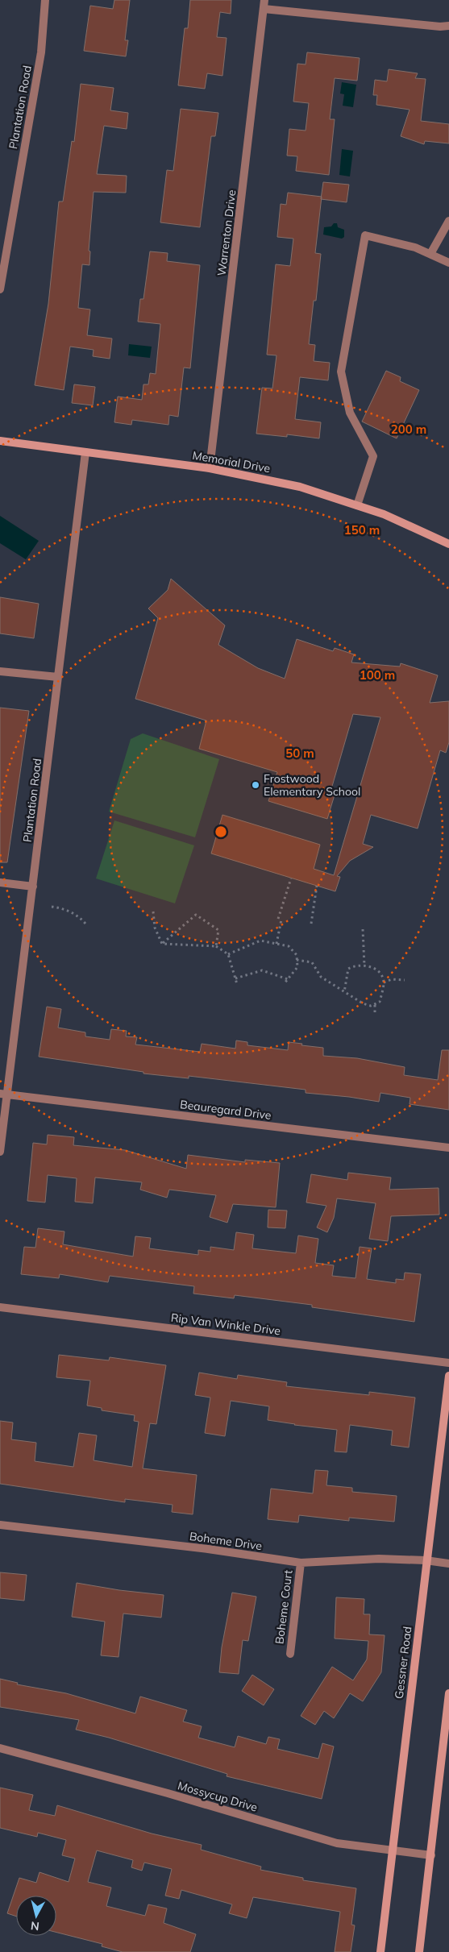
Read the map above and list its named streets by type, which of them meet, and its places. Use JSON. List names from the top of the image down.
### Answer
{
  "streets": {
    "main road": ["Memorial Drive", "Gessner Road"],
    "street": [
      "Plantation Road",
      "Warrenton Drive",
      "Beauregard Drive",
      "Rip Van Winkle Drive",
      "Boheme Drive",
      "Boheme Court",
      "Mossycup Drive"
    ]
  },
  "crossings": [
    ["Plantation Road", "Memorial Drive"],
    ["Plantation Road", "Beauregard Drive"],
    ["Warrenton Drive", "Memorial Drive"],
    ["Boheme Drive", "Boheme Court"],
    ["Boheme Drive", "Gessner Road"],
    ["Gessner Road", "Mossycup Drive"]
  ],
  "places": ["Frostwood Elementary School"],
  "north": "bottom",
  "rings": [
    "200 m",
    "150 m",
    "100 m",
    "50 m"
  ]
}
